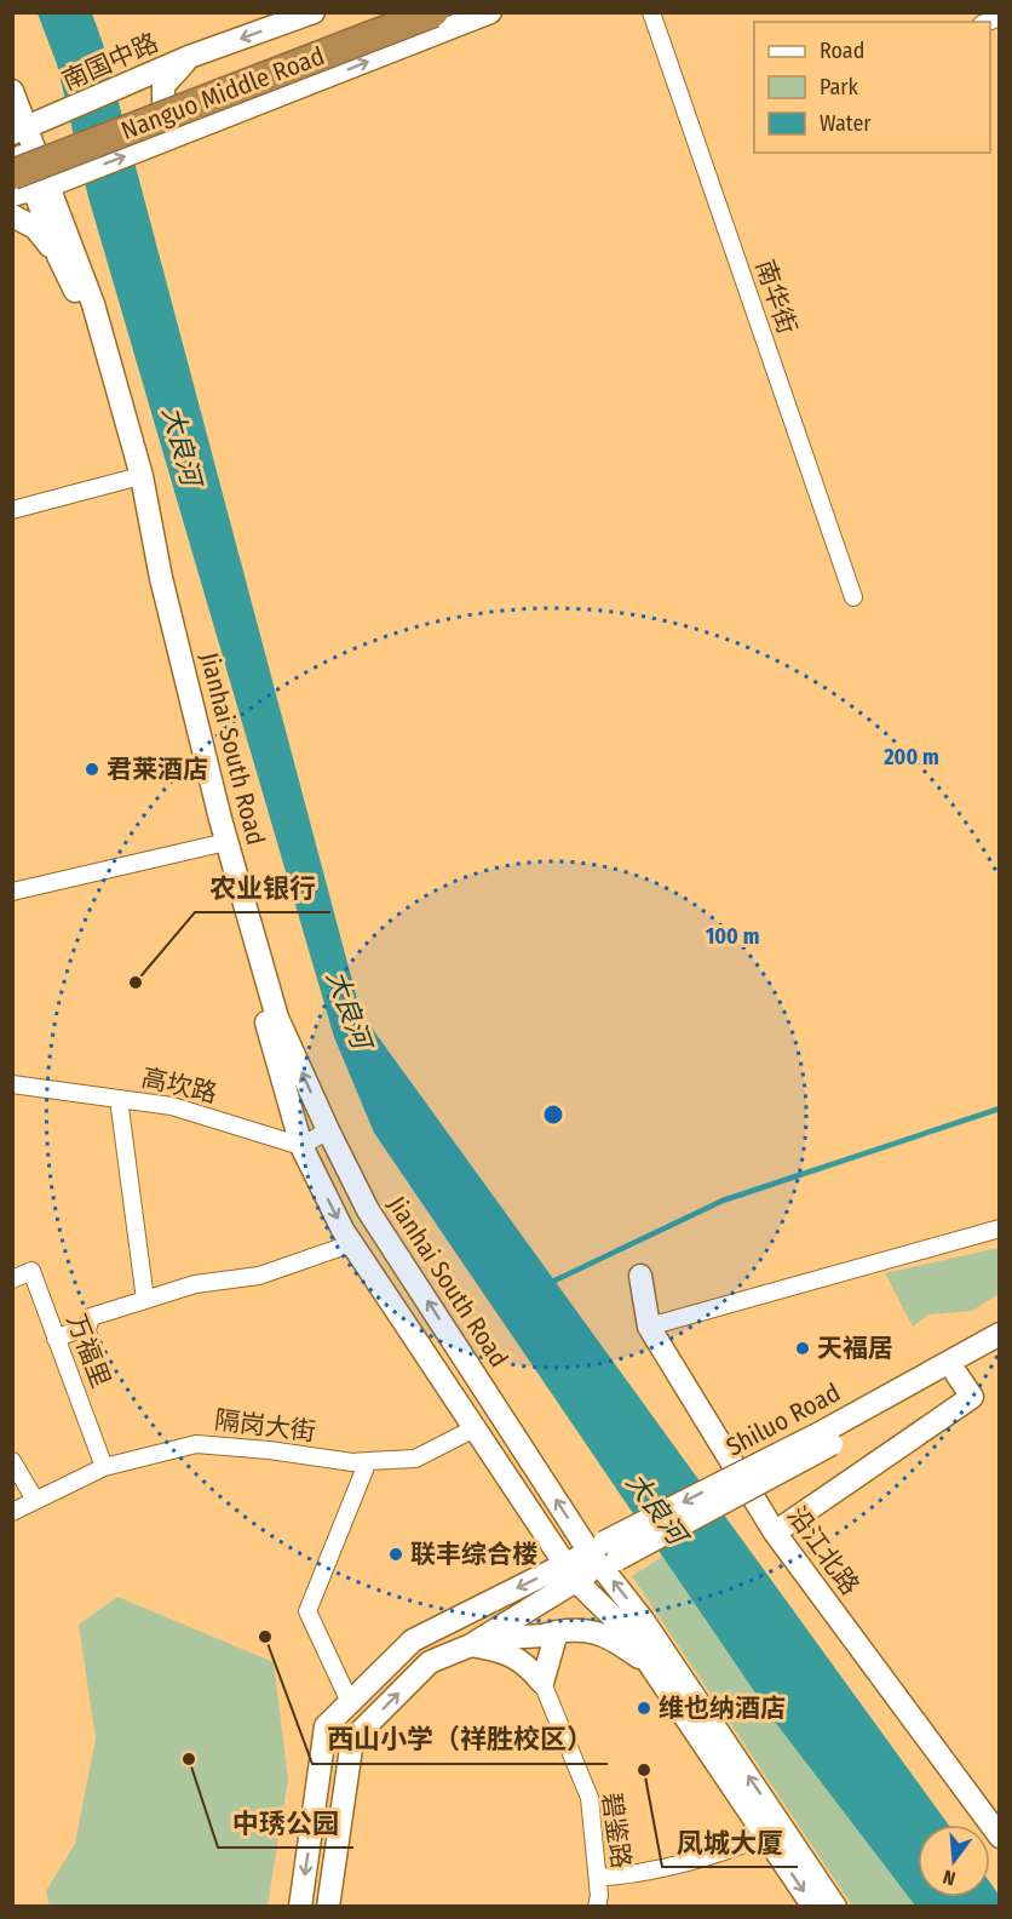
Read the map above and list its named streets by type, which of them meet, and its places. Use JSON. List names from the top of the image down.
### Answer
{
  "streets": {
    "highway": ["Nanguo Middle Road"],
    "main road": [
      "南国中路",
      "Jianhai South Road",
      "Shiluo Road",
      "沿江北路"
    ],
    "street": [
      "南华街",
      "高坎路",
      "万福里",
      "隔岗大街",
      "碧鉴路"
    ]
  },
  "crossings": [
    ["南国中路", "Nanguo Middle Road"],
    ["南国中路", "Jianhai South Road"],
    ["Nanguo Middle Road", "Jianhai South Road"],
    ["Jianhai South Road", "高坎路"],
    ["Jianhai South Road", "Shiluo Road"],
    ["Jianhai South Road", "隔岗大街"],
    ["万福里", "隔岗大街"]
  ],
  "water": ["大良河"],
  "places": [
    "君莱酒店",
    "农业银行",
    "天福居",
    "联丰综合楼",
    "西山小学（祥胜校区）",
    "维也纳酒店",
    "中琇公园",
    "凤城大厦"
  ],
  "legend": ["Road", "Park", "Water"],
  "north": "bottom",
  "rings": ["200 m", "100 m"]
}
